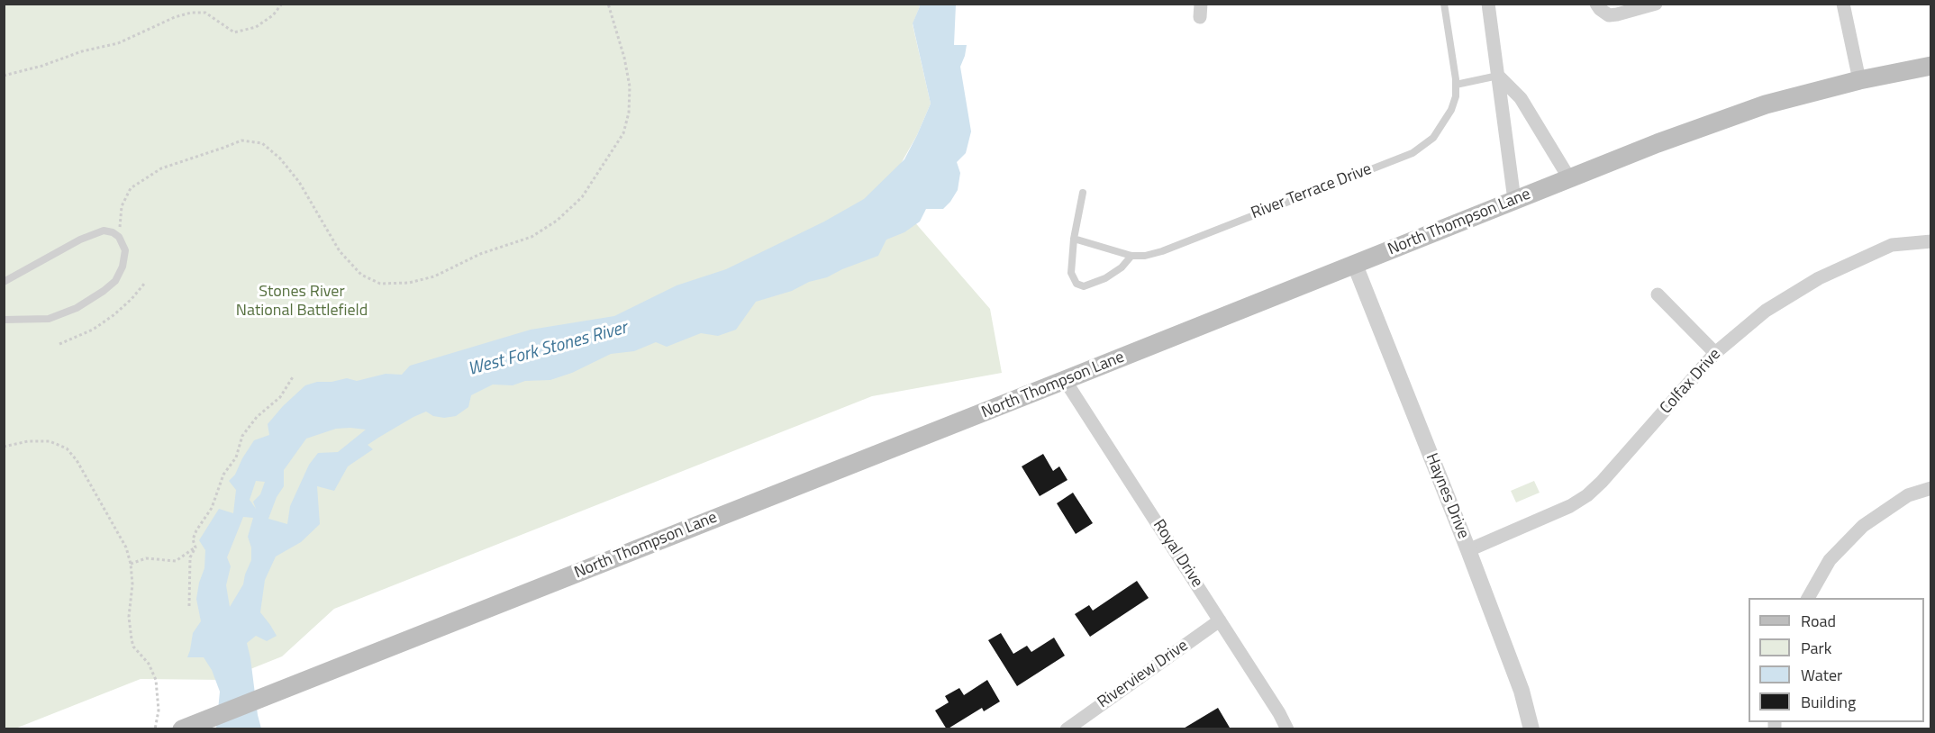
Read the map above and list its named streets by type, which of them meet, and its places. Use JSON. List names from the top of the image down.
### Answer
{
  "streets": {
    "main road": ["North Thompson Lane"],
    "street": [
      "Colfax Drive",
      "Haynes Drive",
      "Royal Drive",
      "Riverview Drive"
    ],
    "lane": ["River Terrace Drive"]
  },
  "crossings": [
    ["North Thompson Lane", "Haynes Drive"],
    ["North Thompson Lane", "Royal Drive"],
    ["Colfax Drive", "Haynes Drive"],
    ["Royal Drive", "Riverview Drive"]
  ],
  "water": ["West Fork Stones River"],
  "parks": ["Stones River National Battlefield"],
  "legend": [
    "Road",
    "Park",
    "Water",
    "Building"
  ]
}
